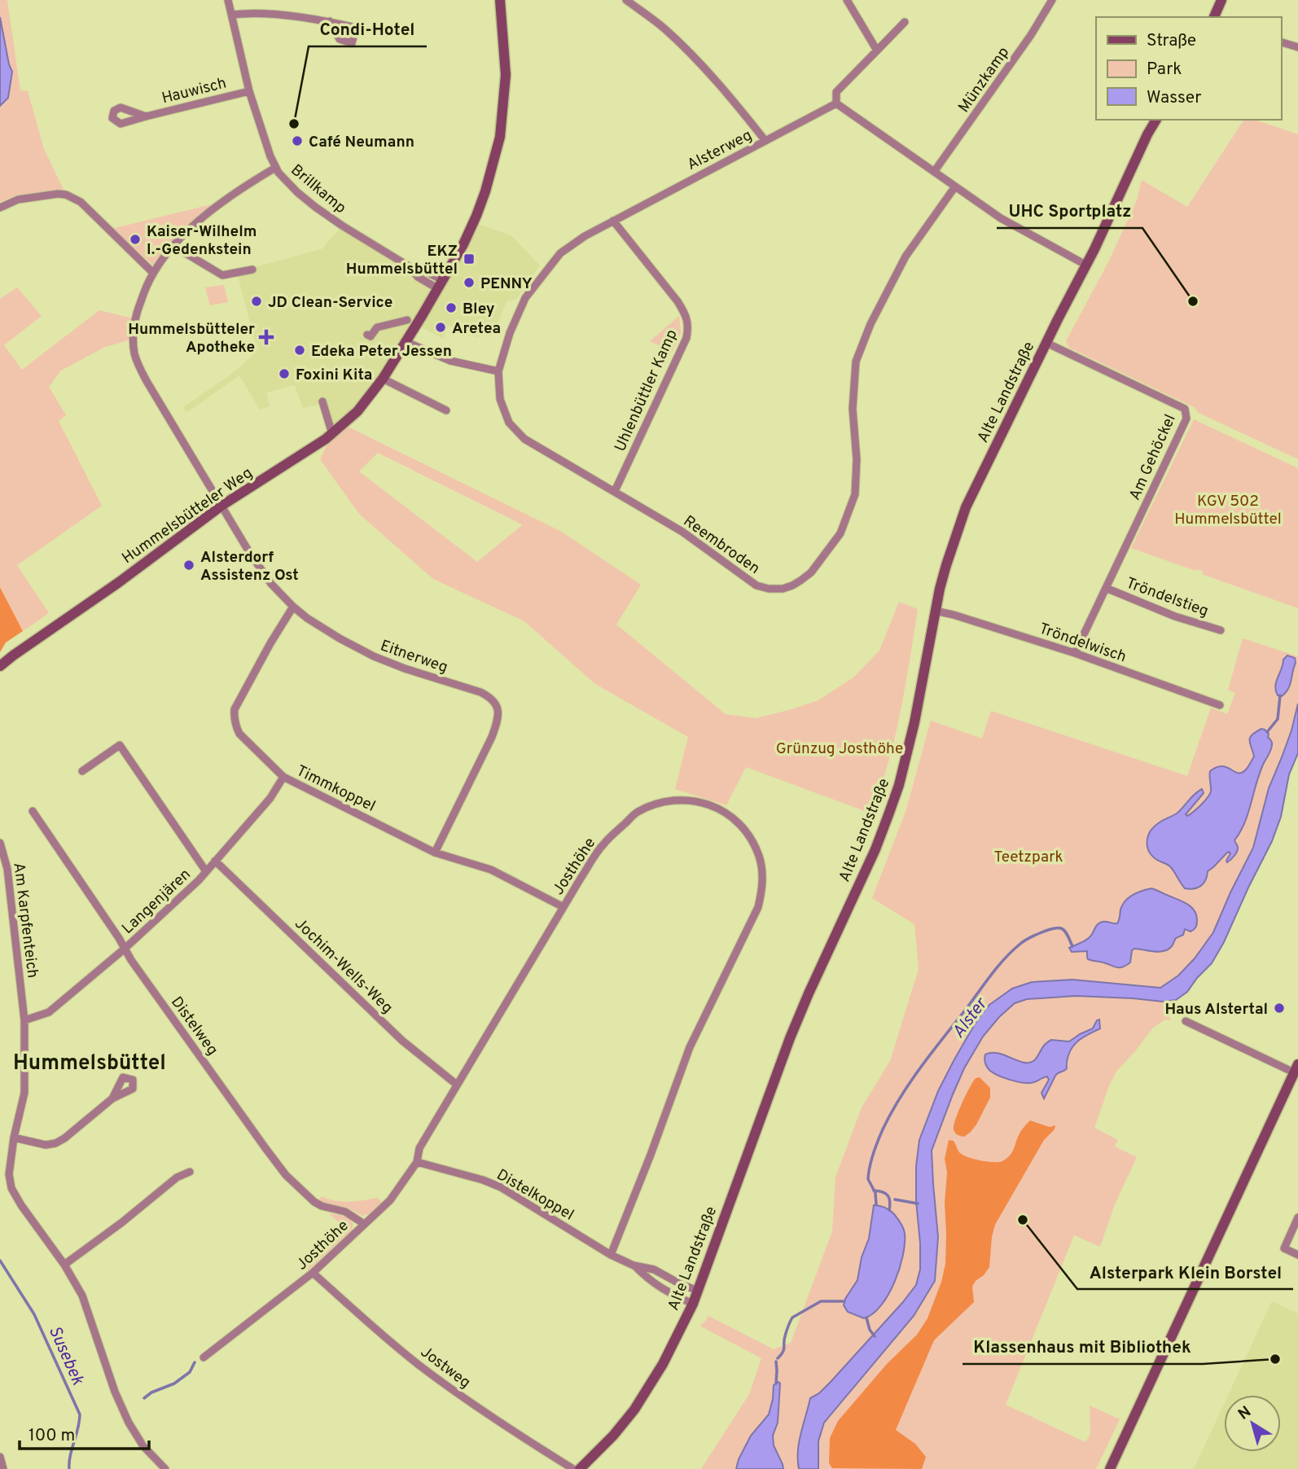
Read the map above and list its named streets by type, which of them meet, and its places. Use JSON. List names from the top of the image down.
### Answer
{
  "streets": {
    "main road": ["Alte Landstraße", "Hummelsbütteler Weg"],
    "street": [
      "Münzkamp",
      "Hauwisch",
      "Alsterweg",
      "Brillkamp",
      "Uhlenbüttler Kamp",
      "Am Gehöckel",
      "Reembroden",
      "Tröndelstieg",
      "Tröndelwisch",
      "Eitnerweg",
      "Timmkoppel",
      "Josthöhe",
      "Langenjären",
      "Am Karpfenteich",
      "Jochim-Wells-Weg",
      "Distelweg",
      "Distelkoppel",
      "Jostweg"
    ]
  },
  "crossings": [
    ["Hauwisch", "Brillkamp"],
    ["Alsterweg", "Uhlenbüttler Kamp"],
    ["Alsterweg", "Reembroden"],
    ["Brillkamp", "Hummelsbütteler Weg"],
    ["Brillkamp", "Eitnerweg"],
    ["Uhlenbüttler Kamp", "Reembroden"],
    ["Alte Landstraße", "Am Gehöckel"],
    ["Alte Landstraße", "Tröndelwisch"],
    ["Alte Landstraße", "Distelkoppel"],
    ["Am Gehöckel", "Tröndelstieg"],
    ["Am Gehöckel", "Tröndelwisch"],
    ["Hummelsbütteler Weg", "Eitnerweg"],
    ["Eitnerweg", "Timmkoppel"],
    ["Timmkoppel", "Josthöhe"],
    ["Timmkoppel", "Langenjären"],
    ["Josthöhe", "Jochim-Wells-Weg"],
    ["Josthöhe", "Distelweg"],
    ["Josthöhe", "Distelkoppel"],
    ["Josthöhe", "Jostweg"],
    ["Langenjären", "Am Karpfenteich"],
    ["Langenjären", "Jochim-Wells-Weg"],
    ["Langenjären", "Distelweg"]
  ],
  "districts": ["Hummelsbüttel"],
  "water": ["Alster", "Susebek"],
  "parks": ["KGV 502 Hummelsbüttel", "Grünzug Josthöhe", "Teetzpark"],
  "places": {
    "other": [
      "Condi-Hotel",
      "Café Neumann",
      "Kaiser-Wilhelm I.-Gedenkstein",
      "PENNY",
      "JD Clean-Service",
      "UHC Sportplatz",
      "Bley",
      "Aretea",
      "Edeka Peter Jessen",
      "Foxini Kita",
      "Alsterdorf Assistenz Ost",
      "Haus Alstertal",
      "Alsterpark Klein Borstel",
      "Klassenhaus mit Bibliothek"
    ],
    "transit": ["EKZ Hummelsbüttel"],
    "health": ["Hummelsbütteler Apotheke"]
  },
  "legend": ["Straße", "Park", "Wasser"],
  "scale_bar": "100 m",
  "north": "top left"
}
